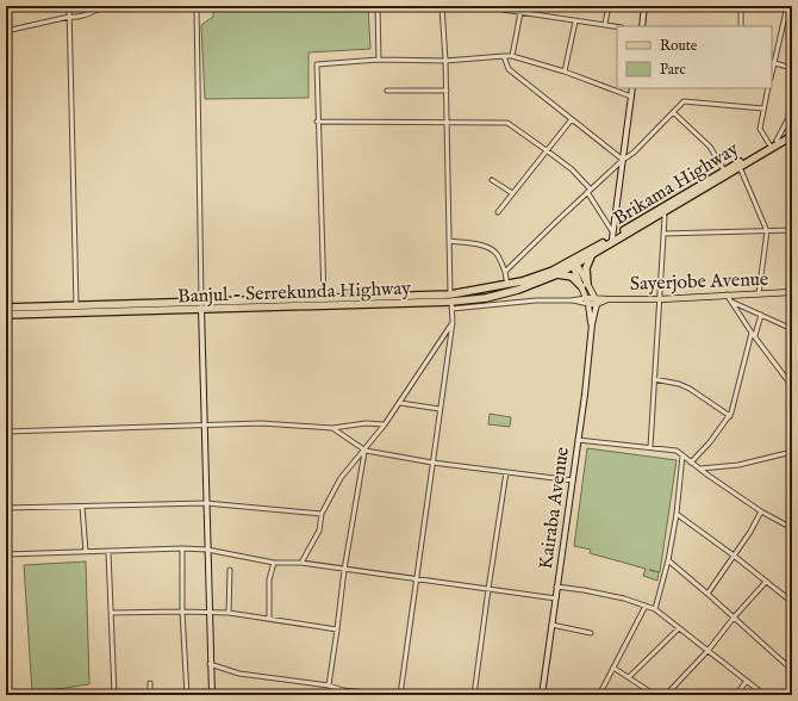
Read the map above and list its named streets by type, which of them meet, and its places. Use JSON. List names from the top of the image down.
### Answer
{
  "streets": {
    "highway": ["Brikama Highway", "Banjul - Serrekunda Highway"],
    "main road": ["Sayerjobe Avenue", "Kairaba Avenue"]
  },
  "crossings": [
    ["Brikama Highway", "Banjul - Serrekunda Highway"],
    ["Brikama Highway", "Kairaba Avenue"],
    ["Sayerjobe Avenue", "Kairaba Avenue"],
    ["Banjul - Serrekunda Highway", "Kairaba Avenue"]
  ],
  "legend": ["Route", "Parc"]
}
